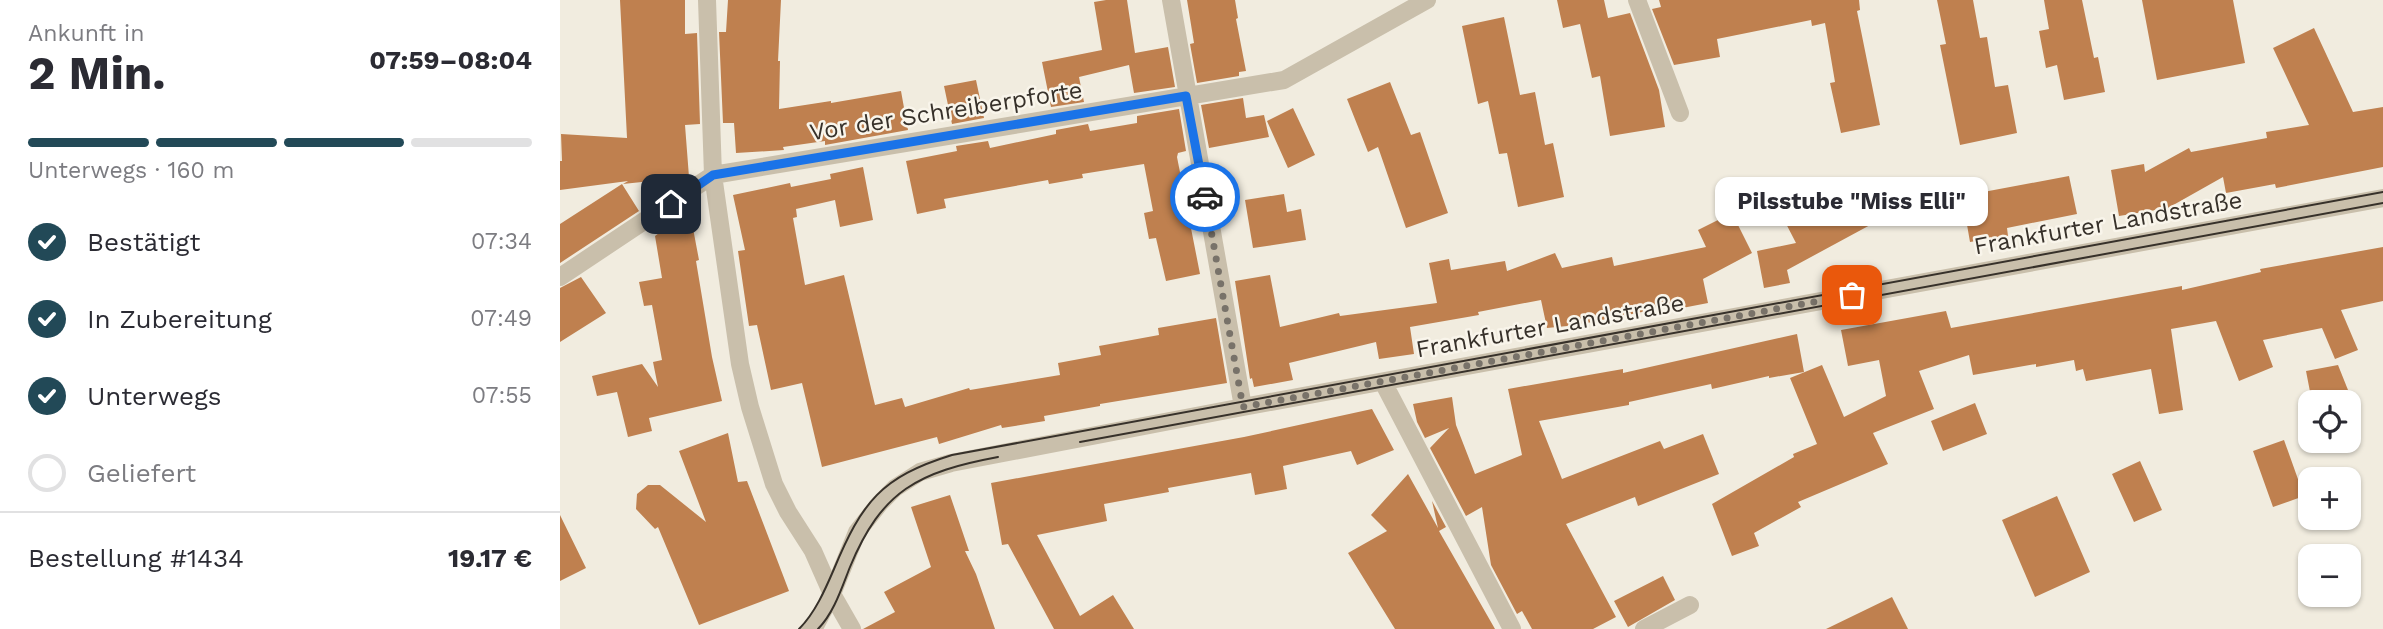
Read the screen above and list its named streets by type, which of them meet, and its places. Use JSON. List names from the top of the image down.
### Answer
{
  "streets": {
    "street": ["Vor der Schreiberpforte", "Frankfurter Landstraße"]
  },
  "places": ["Pilsstube \"Miss Elli\""],
  "page": {
    "heading": ["2 Min.", "Ankunft in", "07:59–08:04"],
    "panel": ["Bestellung #1434", "19.17 €"],
    "bar": "Unterwegs · 160 m",
    "bubble": "Pilsstube \"Miss Elli\"",
    "list": [
      ["Bestätigt", "07:34"],
      ["In Zubereitung", "07:49"],
      ["Unterwegs", "07:55"],
      "Geliefert"
    ],
    "map_buttons": ["+", "−"]
  }
}
